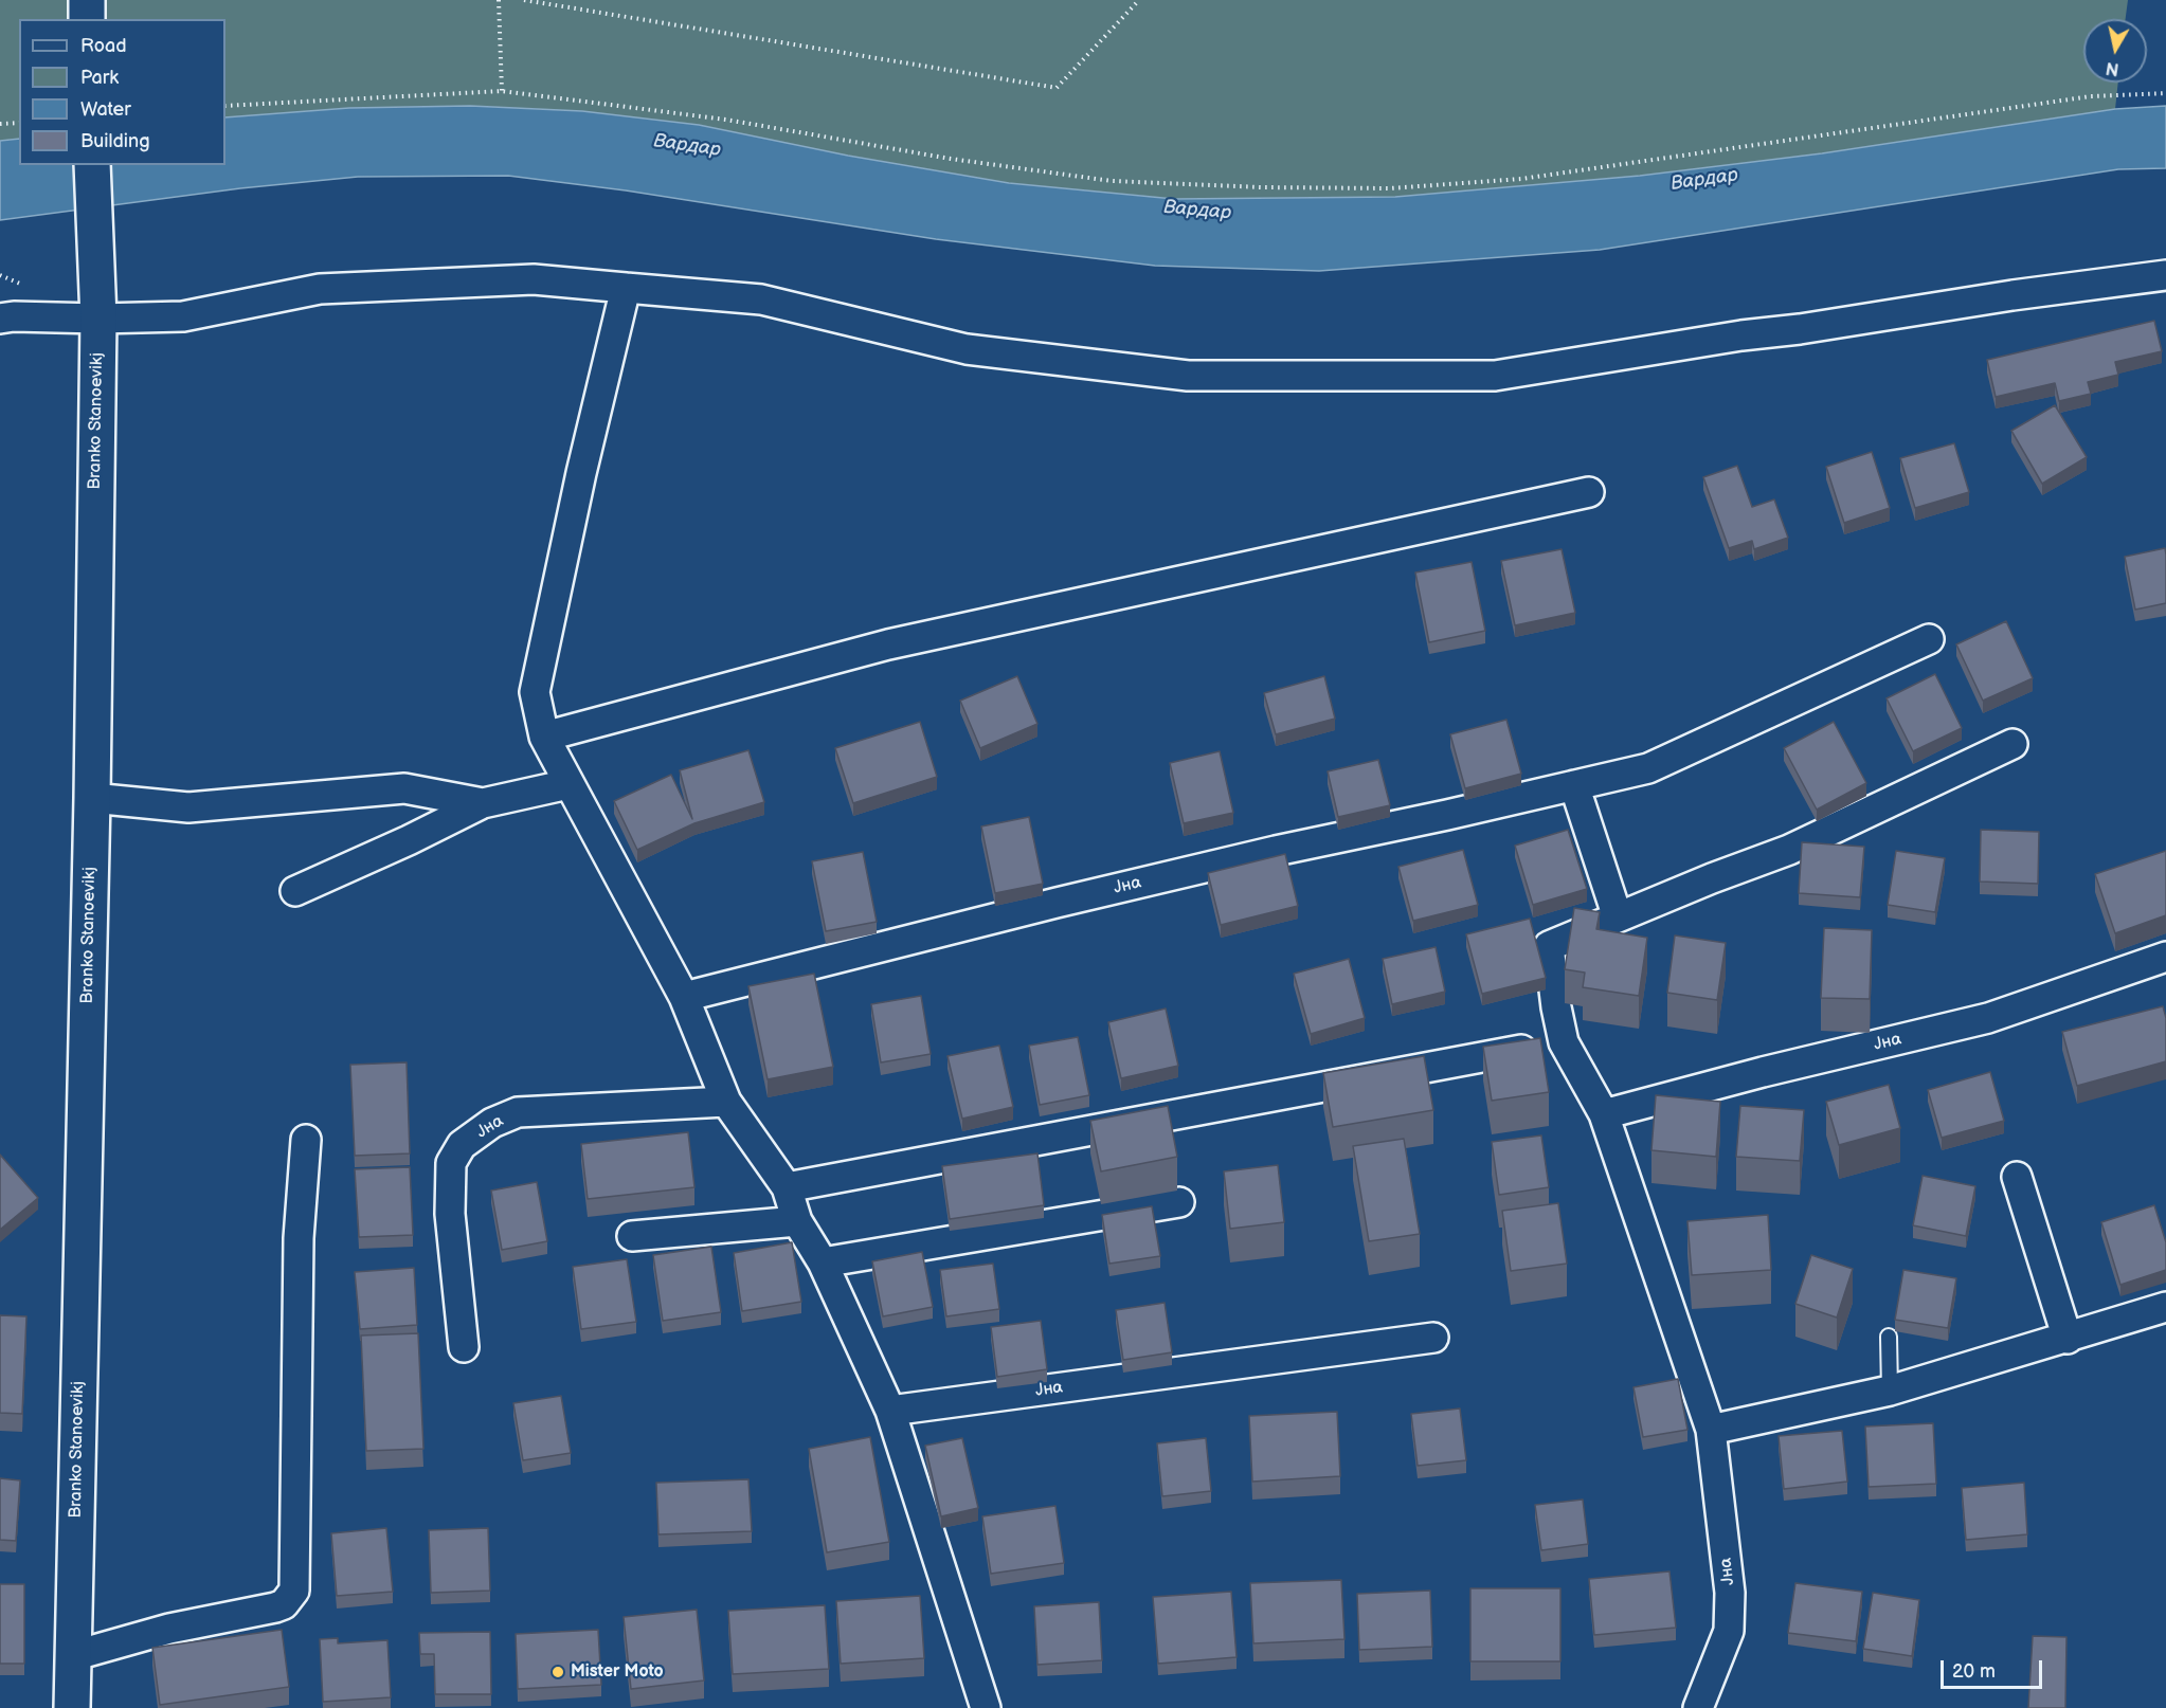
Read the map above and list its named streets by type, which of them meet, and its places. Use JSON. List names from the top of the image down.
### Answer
{
  "streets": {
    "street": ["Branko Stanoevikj", "Јна"]
  },
  "water": ["Вардар"],
  "places": ["Mister Moto"],
  "legend": [
    "Road",
    "Park",
    "Water",
    "Building"
  ],
  "scale_bar": "20 m",
  "north": "bottom"
}
